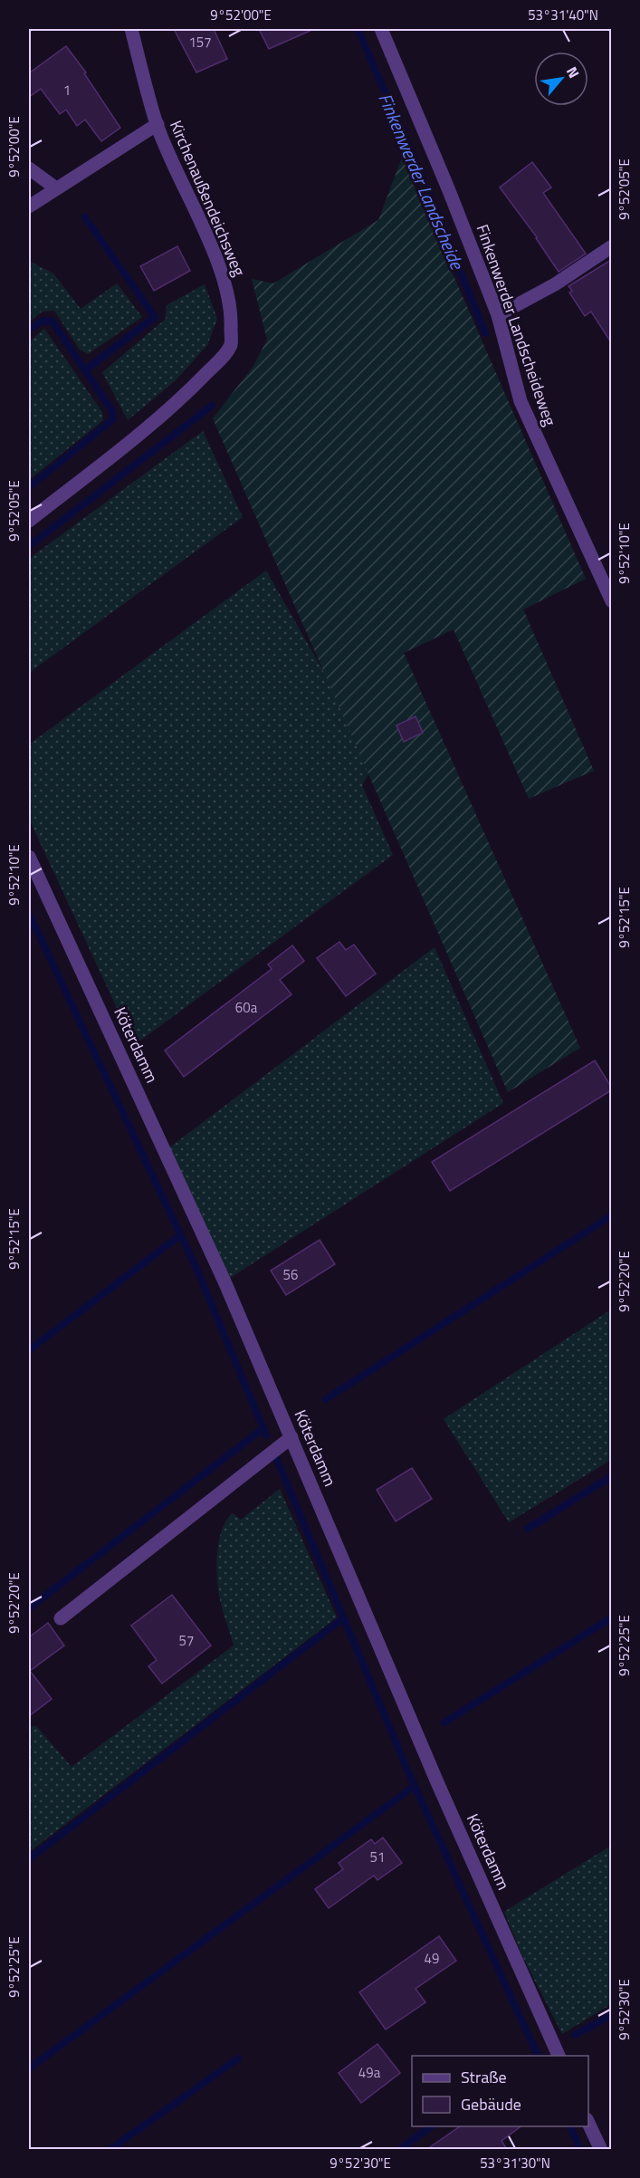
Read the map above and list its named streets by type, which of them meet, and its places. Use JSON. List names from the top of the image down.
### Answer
{
  "streets": {
    "street": ["Kirchenaußendeichsweg", "Finkenwerder Landscheideweg", "Köterdamm"]
  },
  "water": ["Finkenwerder Landscheide"],
  "house_numbers": [
    "157",
    "1",
    "60a",
    "56",
    "57",
    "51",
    "49",
    "49a"
  ],
  "legend": ["Straße", "Gebäude"],
  "north": "top right",
  "coordinates": [
    "9°52'00\"E",
    "53°31'40\"N",
    "9°52'05\"E",
    "9°52'10\"E",
    "9°52'15\"E",
    "9°52'20\"E",
    "9°52'25\"E",
    "9°52'30\"E",
    "53°31'30\"N"
  ]
}
